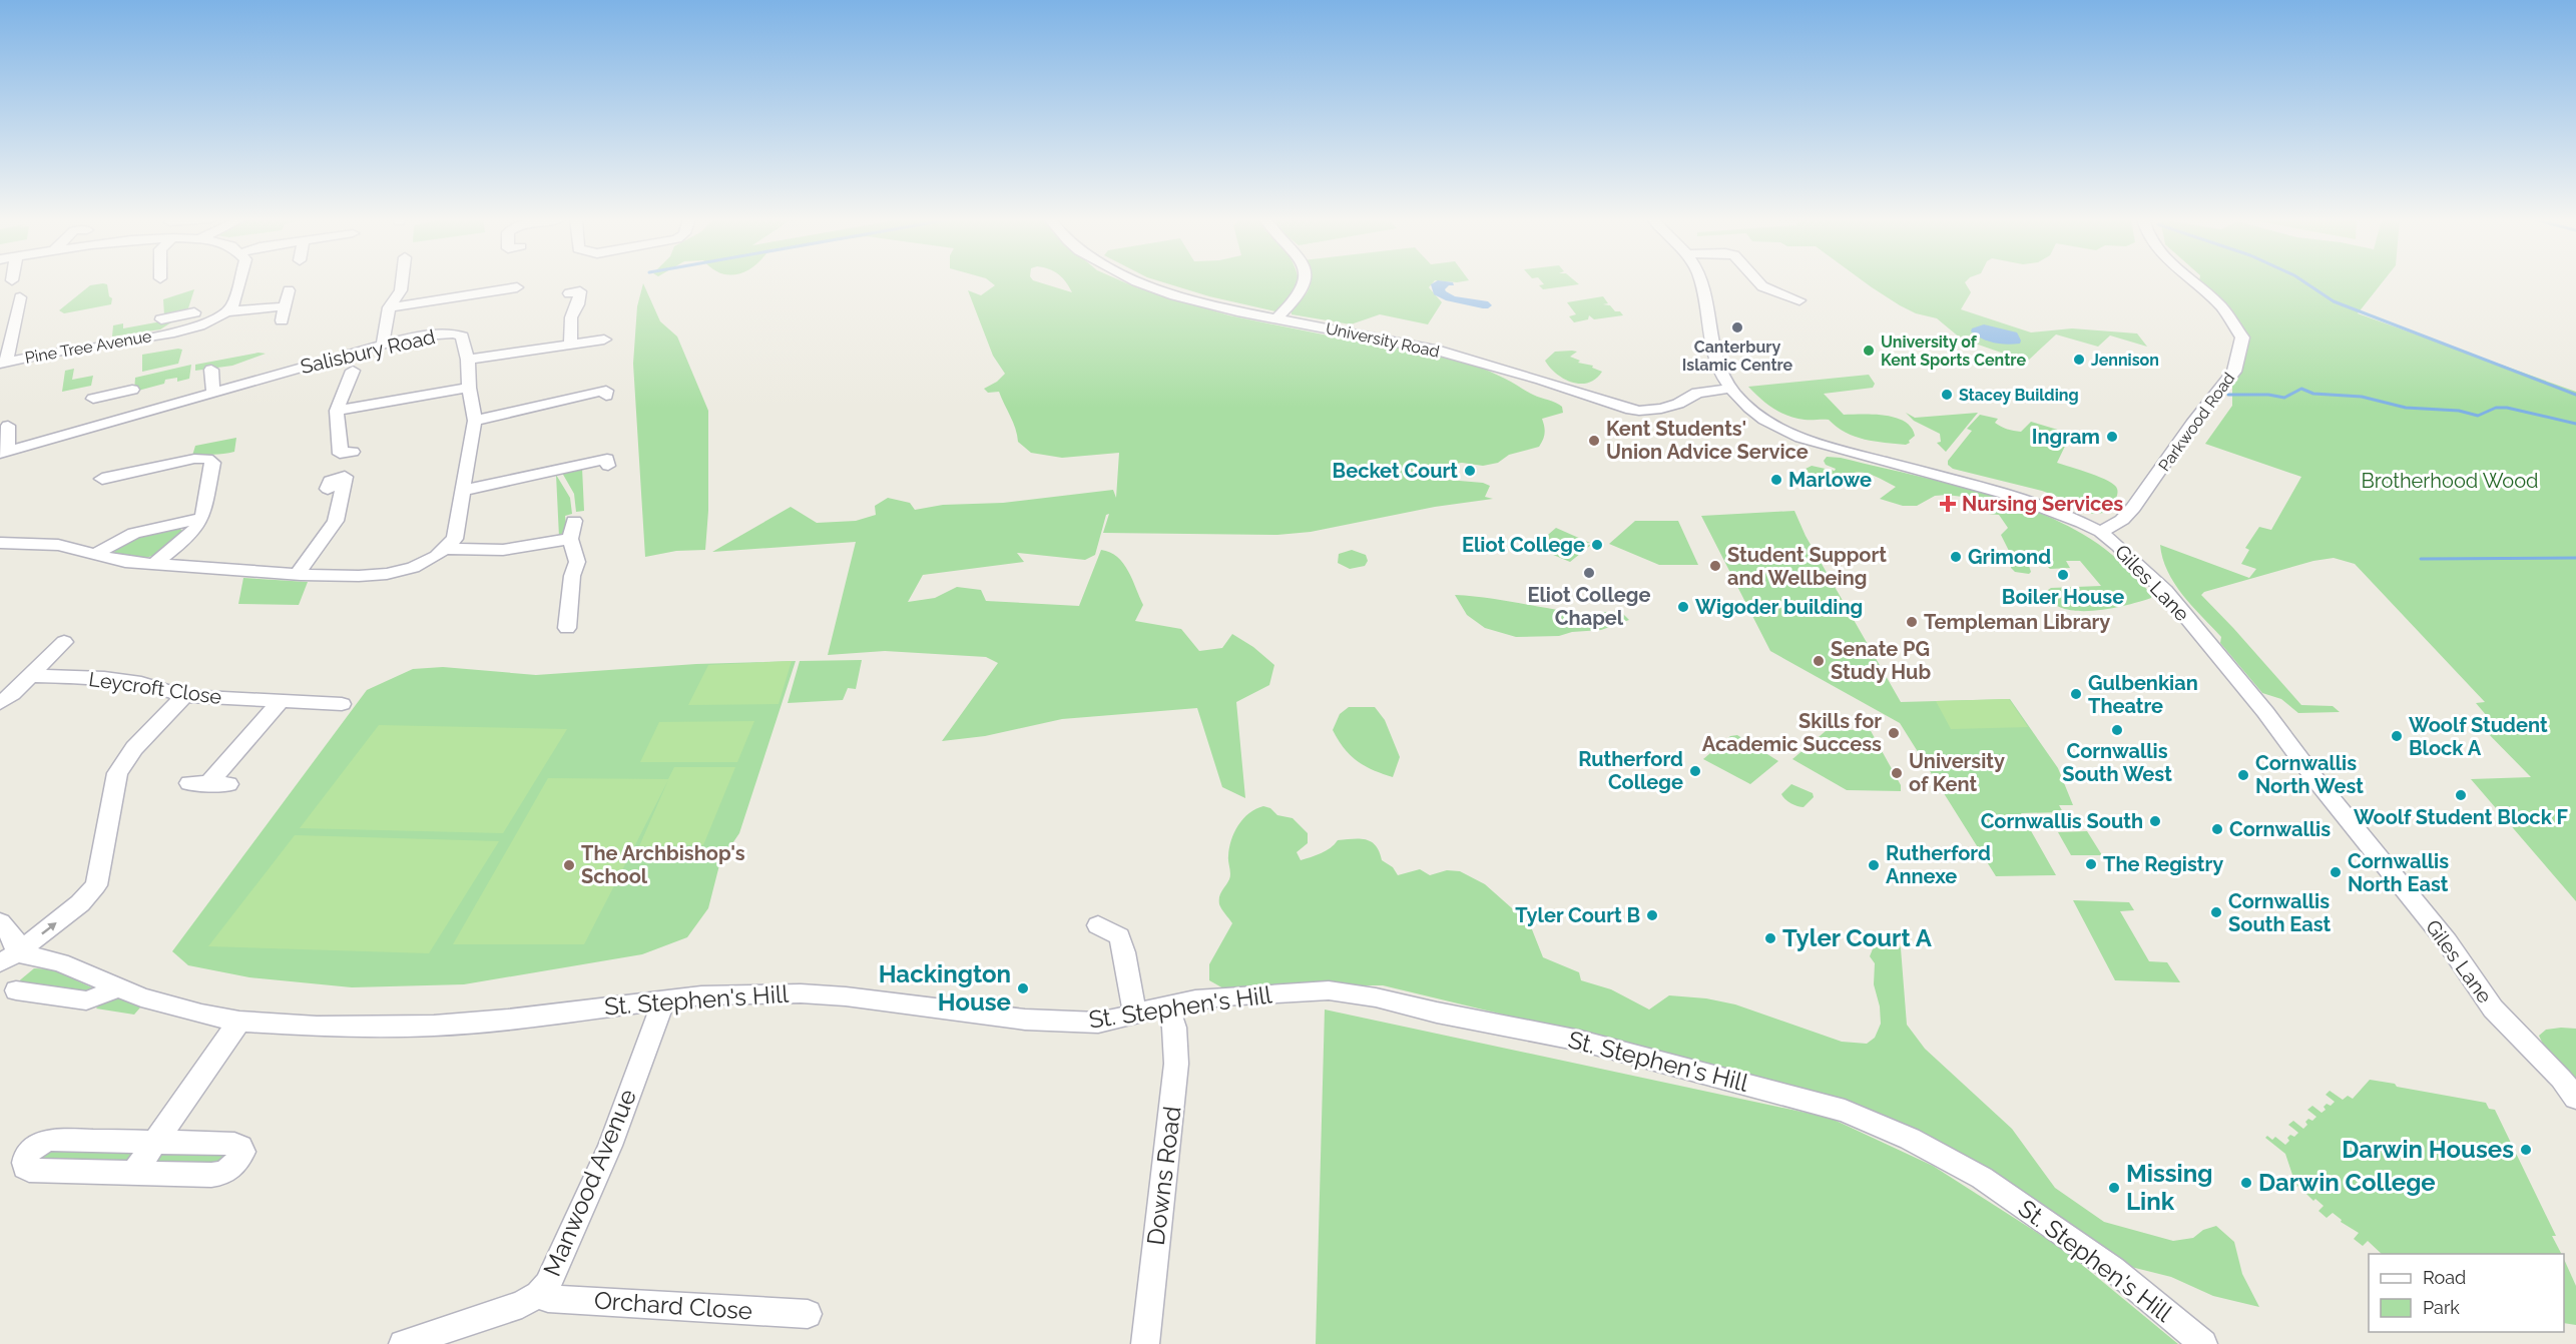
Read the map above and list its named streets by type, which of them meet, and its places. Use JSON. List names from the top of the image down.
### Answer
{
  "streets": {
    "street": [
      "University Road",
      "Pine Tree Avenue",
      "Salisbury Road",
      "Parkwood Road",
      "Giles Lane",
      "Leycroft Close",
      "St. Stephen's Hill",
      "Downs Road",
      "Manwood Avenue",
      "Orchard Close"
    ]
  },
  "crossings": [
    ["University Road", "Giles Lane"],
    ["Parkwood Road", "Giles Lane"],
    ["St. Stephen's Hill", "Downs Road"],
    ["St. Stephen's Hill", "Manwood Avenue"],
    ["Manwood Avenue", "Orchard Close"]
  ],
  "parks": ["Brotherhood Wood"],
  "places": {
    "other": [
      "Canterbury Islamic Centre",
      "University of Kent Sports Centre",
      "Jennison",
      "Stacey Building",
      "Ingram",
      "Kent Students' Union Advice Service",
      "Becket Court",
      "Marlowe",
      "Eliot College",
      "Grimond",
      "Student Support and Wellbeing",
      "Eliot College Chapel",
      "Boiler House",
      "Wigoder building",
      "Templeman Library",
      "Senate PG Study Hub",
      "Gulbenkian Theatre",
      "Cornwallis South West",
      "Skills for Academic Success",
      "Woolf Student Block A",
      "Rutherford College",
      "University of Kent",
      "Cornwallis North West",
      "Woolf Student Block F",
      "Cornwallis South",
      "Cornwallis",
      "The Registry",
      "The Archbishop's School",
      "Rutherford Annexe",
      "Cornwallis North East",
      "Cornwallis South East",
      "Tyler Court B",
      "Tyler Court A",
      "Hackington House",
      "Darwin Houses",
      "Darwin College",
      "Missing Link"
    ],
    "health": ["Nursing Services"]
  },
  "legend": ["Road", "Park"]
}
